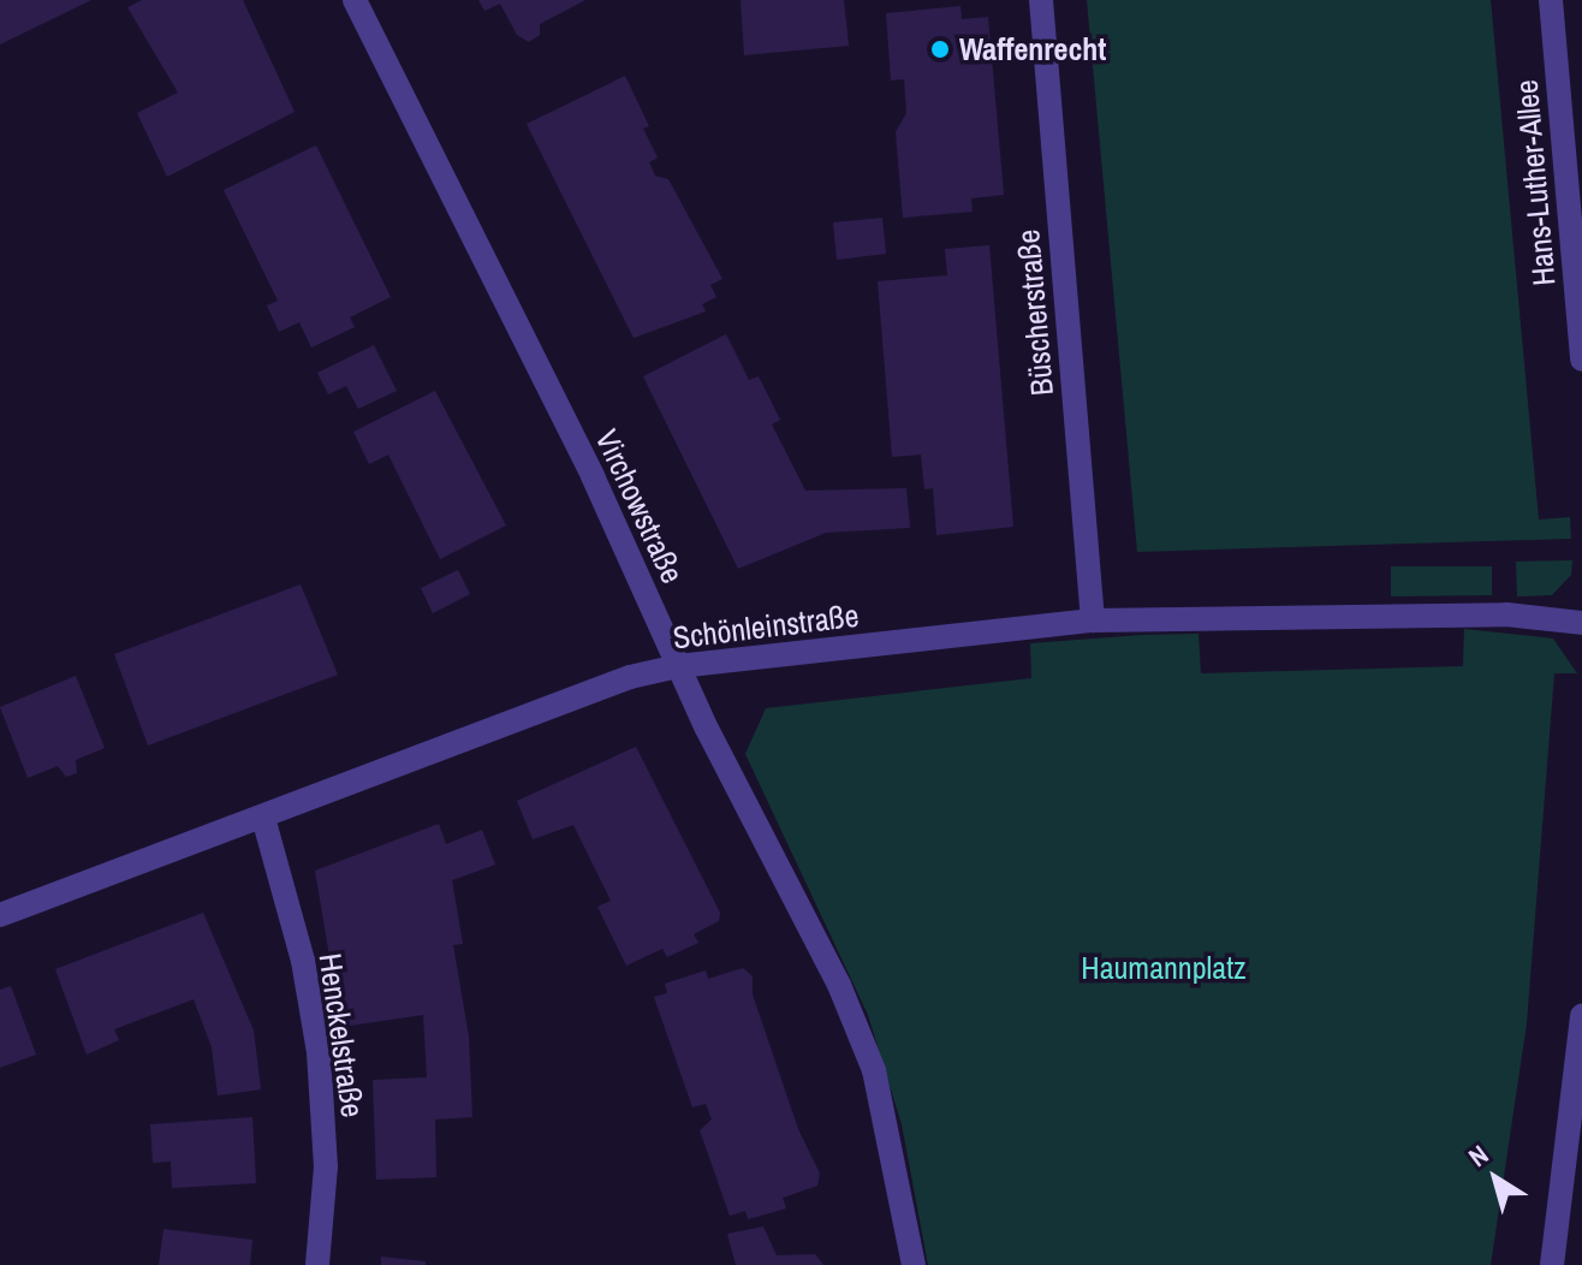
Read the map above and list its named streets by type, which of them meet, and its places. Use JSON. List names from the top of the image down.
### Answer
{
  "streets": {
    "street": [
      "Hans-Luther-Allee",
      "Büscherstraße",
      "Virchowstraße",
      "Schönleinstraße",
      "Henckelstraße"
    ]
  },
  "crossings": [
    ["Büscherstraße", "Schönleinstraße"],
    ["Virchowstraße", "Schönleinstraße"],
    ["Schönleinstraße", "Henckelstraße"]
  ],
  "parks": ["Haumannplatz"],
  "places": ["Waffenrecht"],
  "north": "top left"
}
